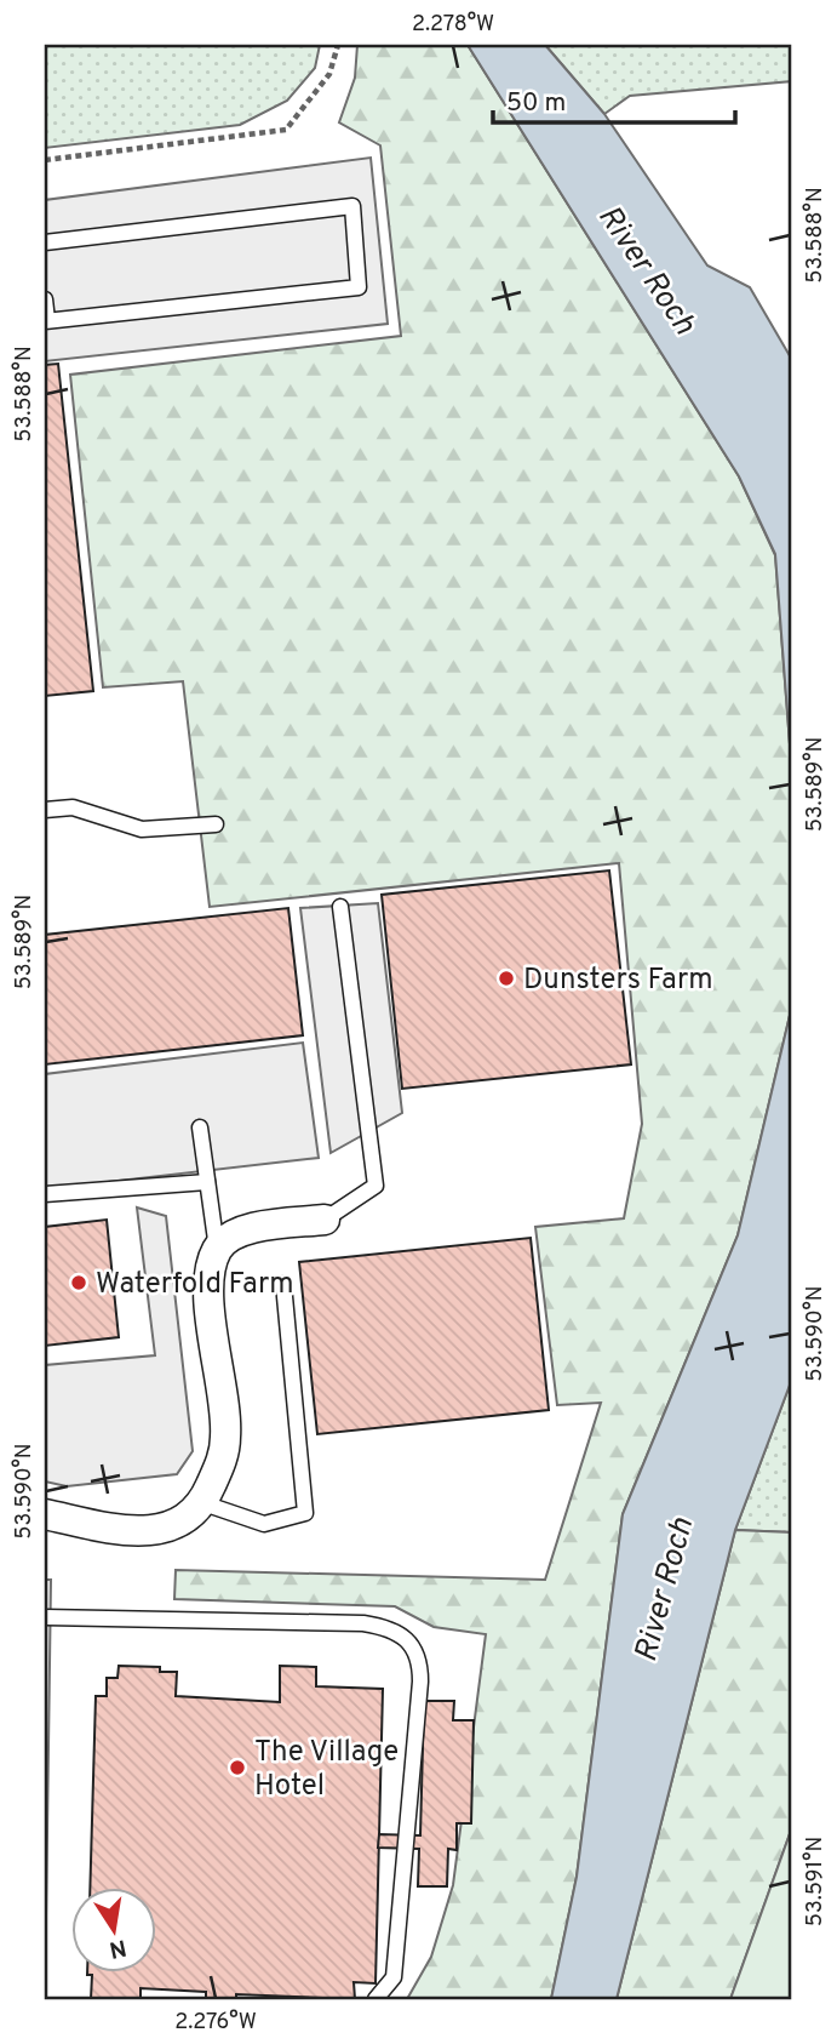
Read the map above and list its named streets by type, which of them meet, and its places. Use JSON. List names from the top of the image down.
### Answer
{
  "water": ["River Roch"],
  "places": ["Dunsters Farm", "Waterfold Farm", "The Village Hotel"],
  "scale_bar": "50 m",
  "north": "bottom",
  "coordinates": [
    "2.278°W",
    "53.588°N",
    "53.589°N",
    "53.590°N",
    "53.591°N",
    "2.276°W"
  ]
}
